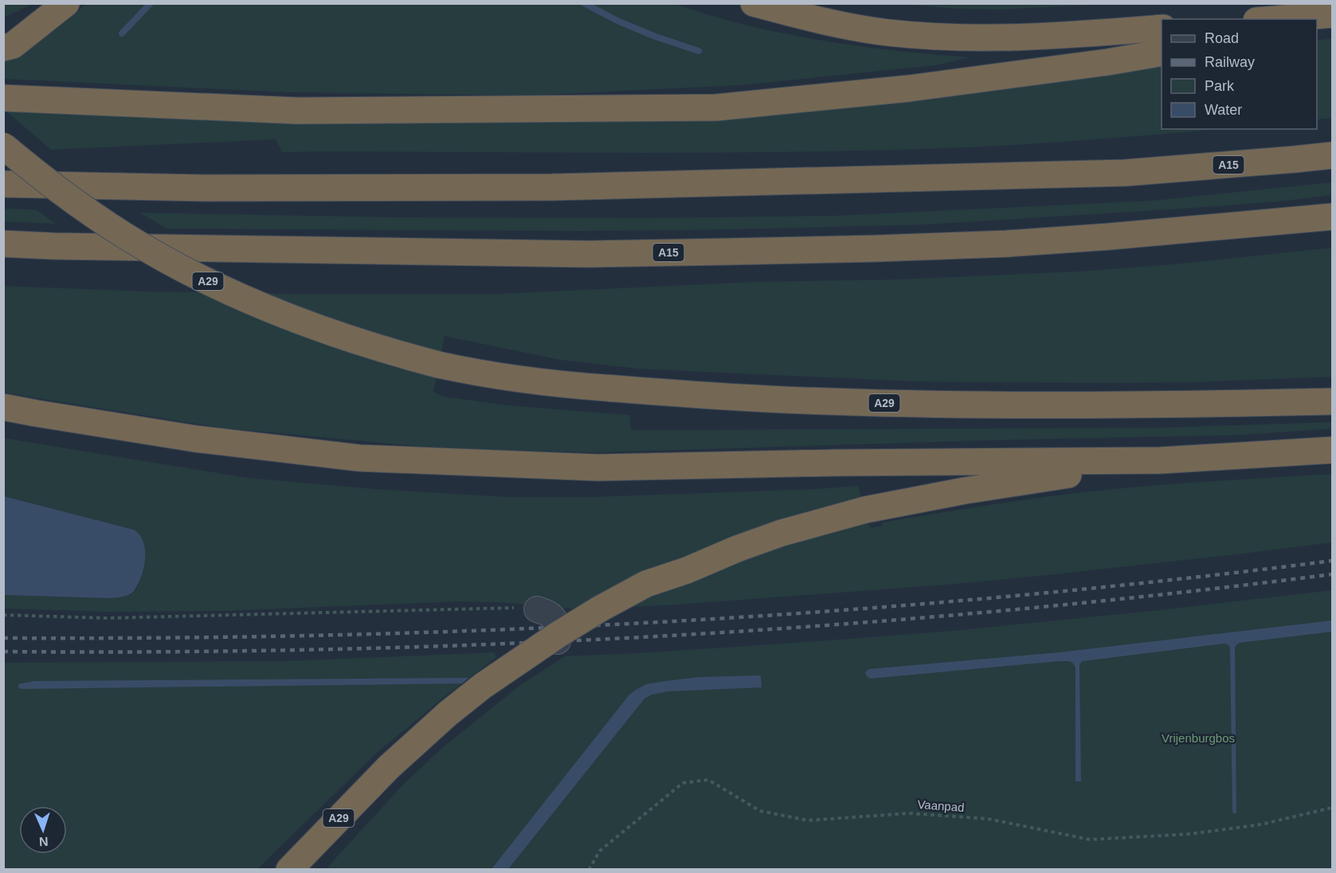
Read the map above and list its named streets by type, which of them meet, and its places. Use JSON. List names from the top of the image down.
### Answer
{
  "streets": {
    "highway": ["A15", "A29"],
    "path": ["Vaanpad"]
  },
  "parks": ["Vrijenburgbos"],
  "legend": [
    "Road",
    "Railway",
    "Park",
    "Water"
  ],
  "north": "bottom"
}
